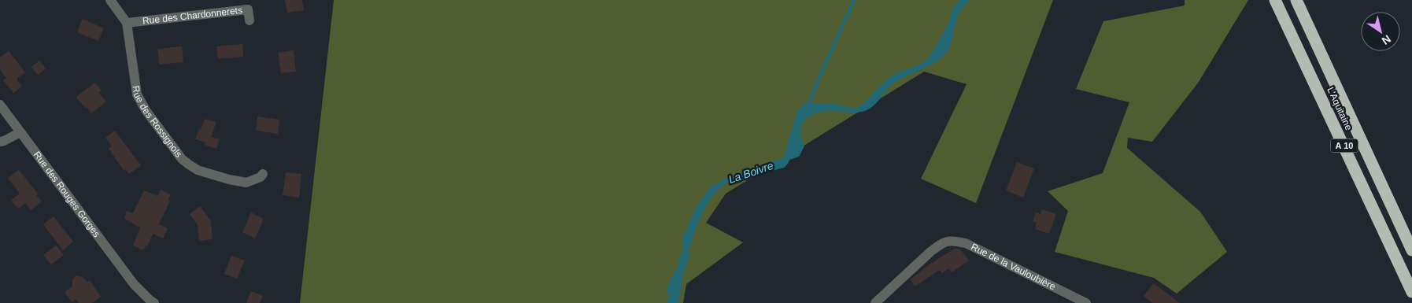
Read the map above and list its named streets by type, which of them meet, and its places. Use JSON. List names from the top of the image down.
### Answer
{
  "streets": {
    "highway": ["L'Aquitaine", "A 10"],
    "street": [
      "Rue des Chardonnerets",
      "Rue des Rossignols",
      "Rue des Rouges Gorges",
      "Rue de la Vauloubière"
    ]
  },
  "crossings": [
    ["Rue des Chardonnerets", "Rue des Rossignols"]
  ],
  "water": ["La Boivre"],
  "north": "bottom right"
}
